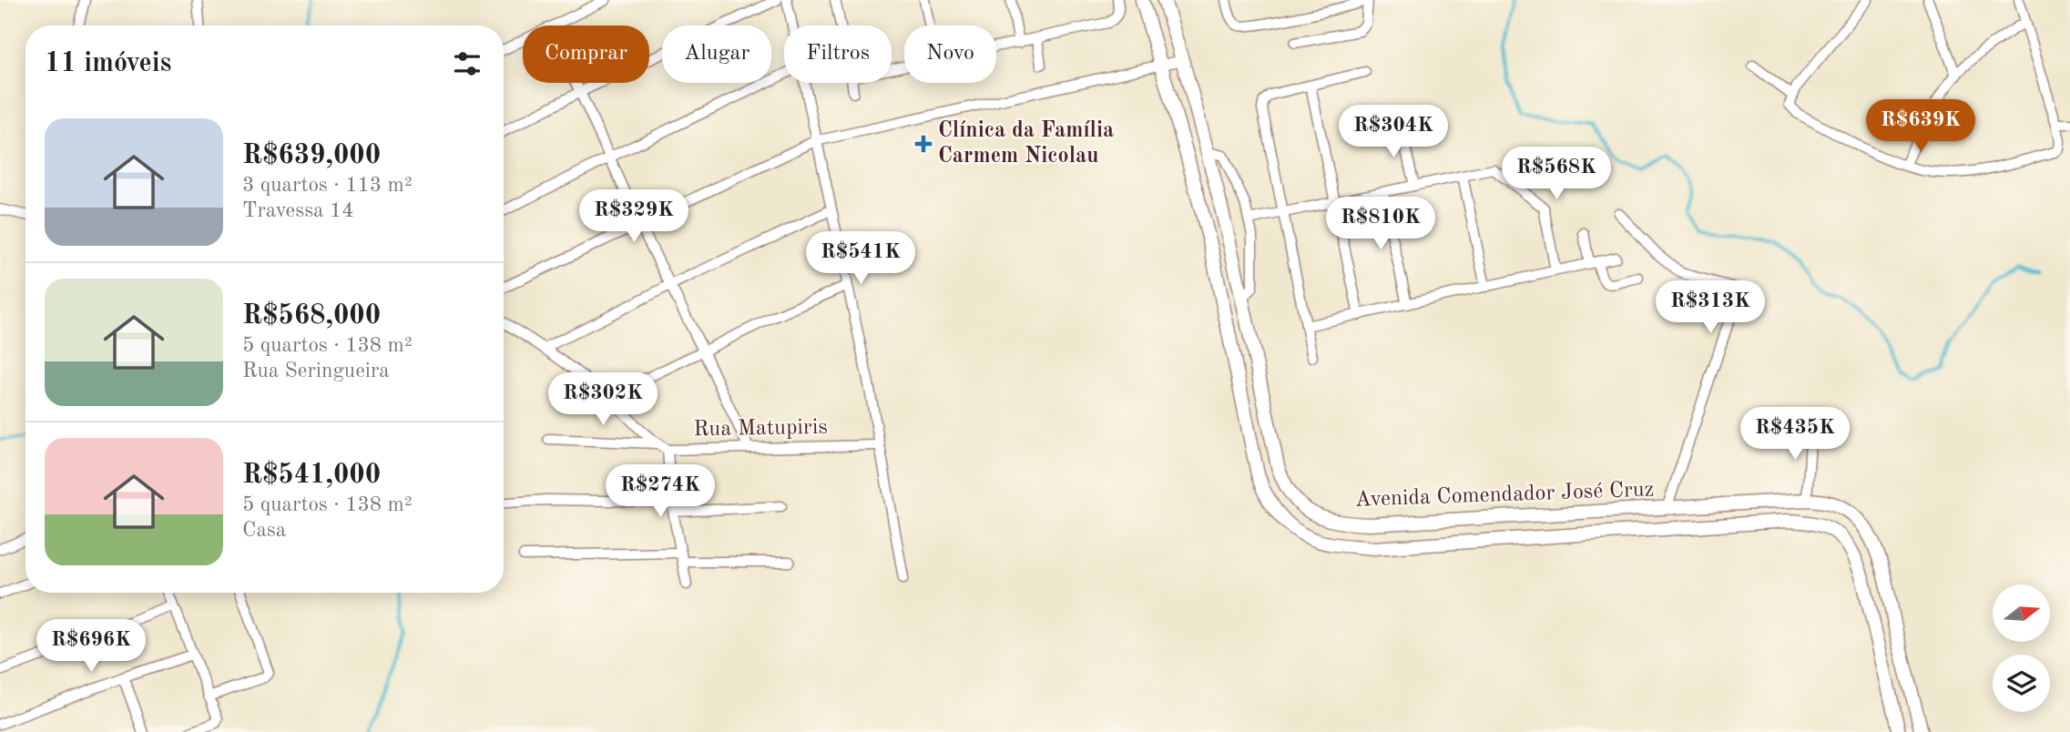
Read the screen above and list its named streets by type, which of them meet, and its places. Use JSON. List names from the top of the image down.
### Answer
{
  "streets": {
    "street": ["Rua Matupiris", "Avenida Comendador José Cruz"]
  },
  "places": {
    "health": ["Clínica da Família Carmem Nicolau"]
  },
  "north": "right",
  "page": {
    "chip": [
      "Comprar",
      "Alugar",
      "Filtros",
      "Novo"
    ],
    "heading": "11 imóveis",
    "price": [
      "R$639K",
      "R$304K",
      "R$568K",
      "R$329K",
      "R$810K",
      "R$541K",
      "R$313K",
      "R$302K",
      "R$435K",
      "R$274K",
      "R$696K"
    ],
    "list": [
      {
        "name": "R$639,000",
        "note": "3 quartos · 113 m² · Travessa 14"
      },
      {
        "name": "R$568,000",
        "note": "5 quartos · 138 m² · Rua Seringueira"
      },
      {
        "name": "R$541,000",
        "note": "5 quartos · 138 m² · Casa"
      }
    ]
  }
}
